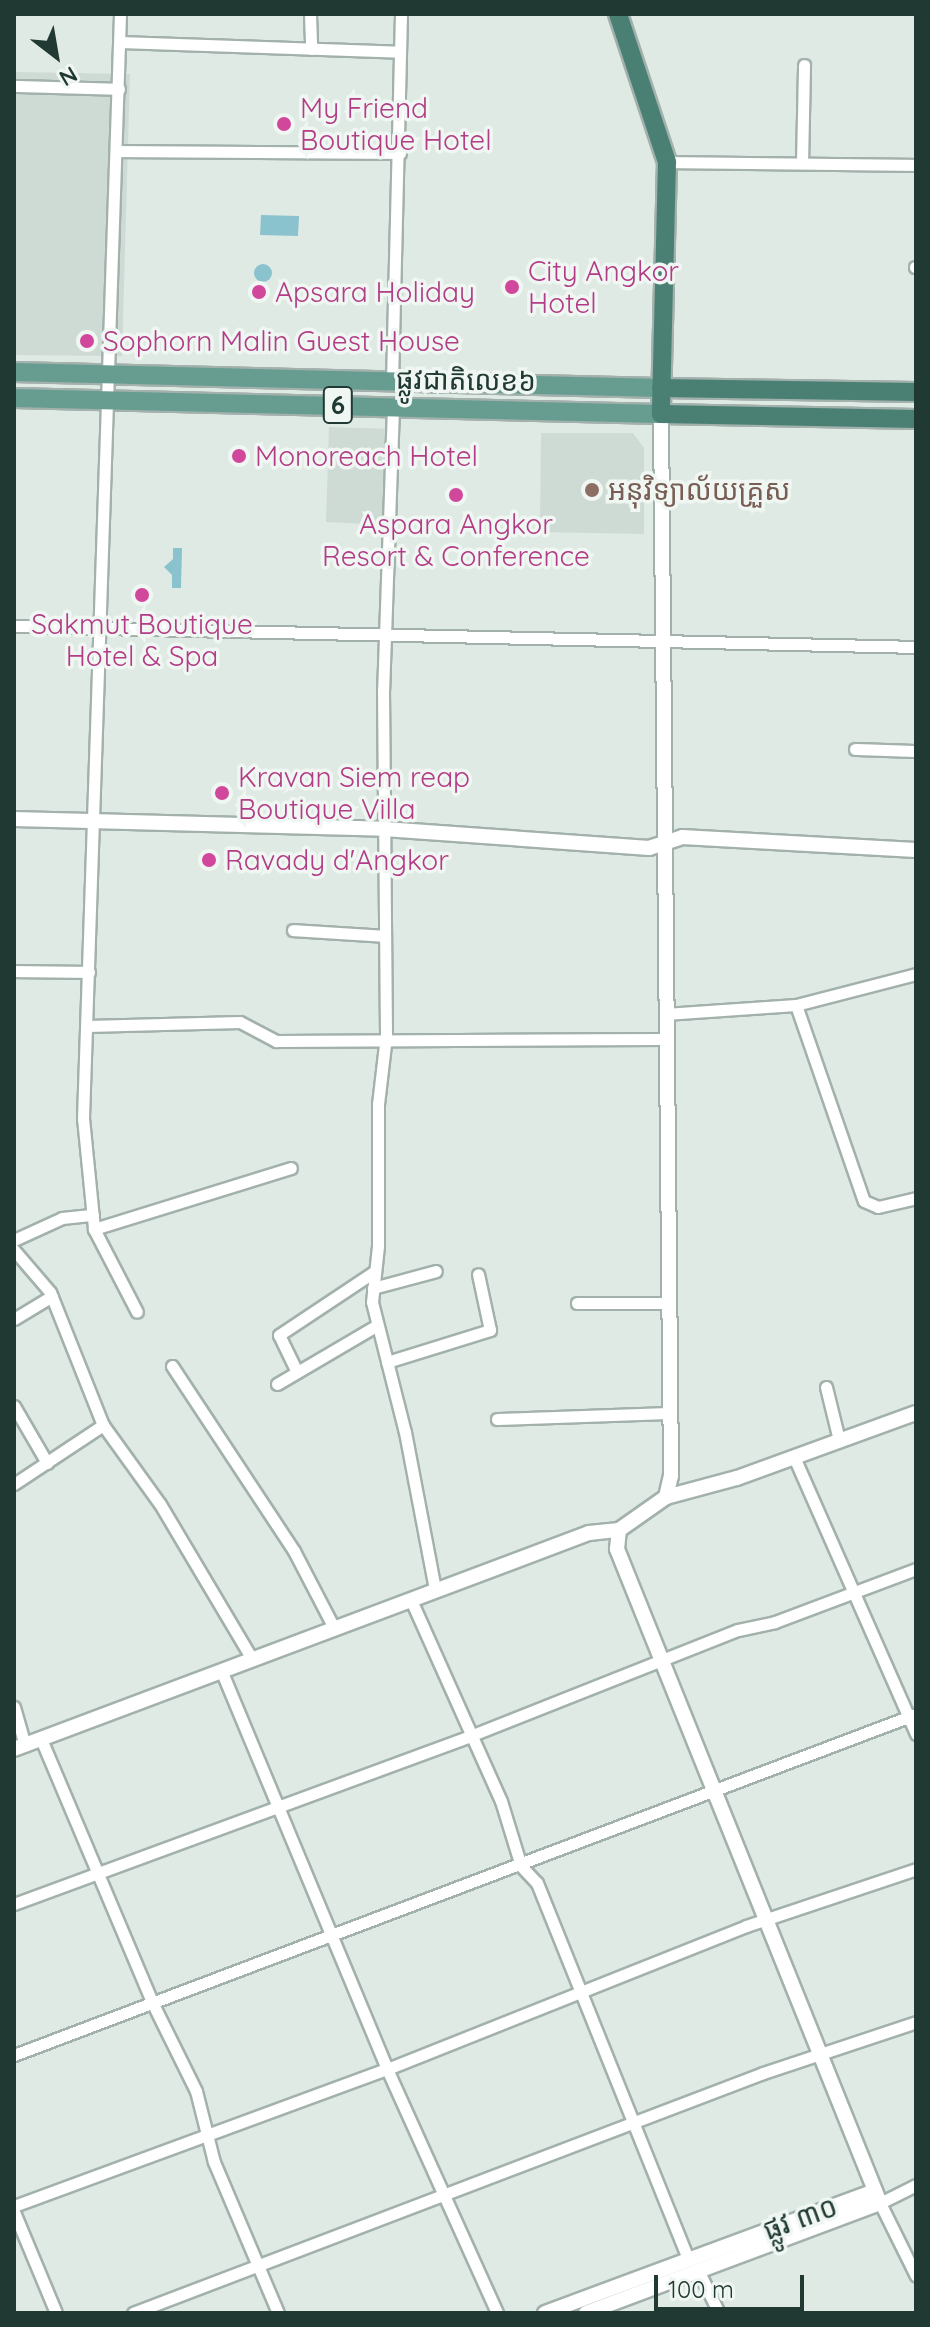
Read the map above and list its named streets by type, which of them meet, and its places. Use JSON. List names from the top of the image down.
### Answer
{
  "streets": {
    "highway": ["ផ្លូវជាតិលេខ៦", "6"],
    "street": ["ផ្លូវ ៣០"]
  },
  "places": [
    "My Friend Boutique Hotel",
    "City Angkor Hotel",
    "Apsara Holiday",
    "Sophorn Malin Guest House",
    "Monoreach Hotel",
    "អនុវិទ្យាល័យគ្រួស",
    "Aspara Angkor Resort & Conference",
    "Sakmut Boutique Hotel & Spa",
    "Kravan Siem reap Boutique Villa",
    "Ravady d'Angkor"
  ],
  "scale_bar": "100 m",
  "north": "bottom right"
}
